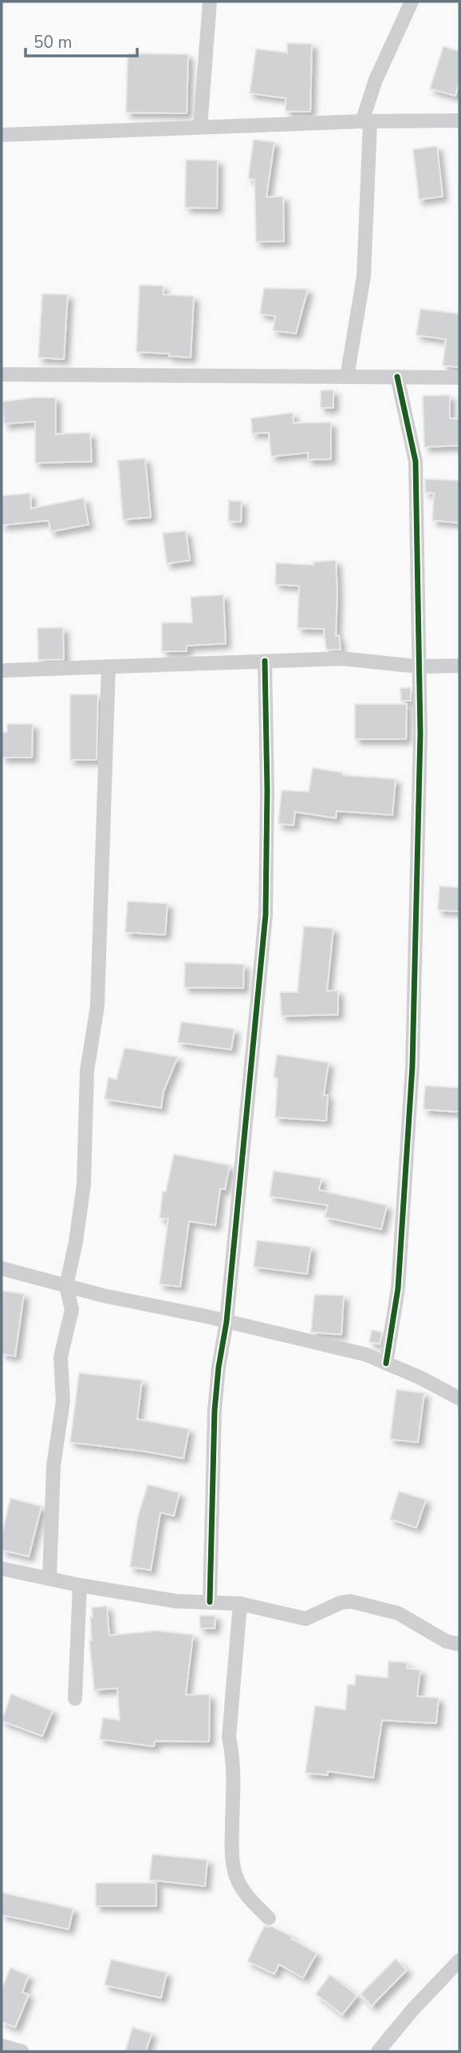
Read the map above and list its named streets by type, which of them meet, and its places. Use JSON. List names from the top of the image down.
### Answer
{
  "scale_bar": "50 m"
}
